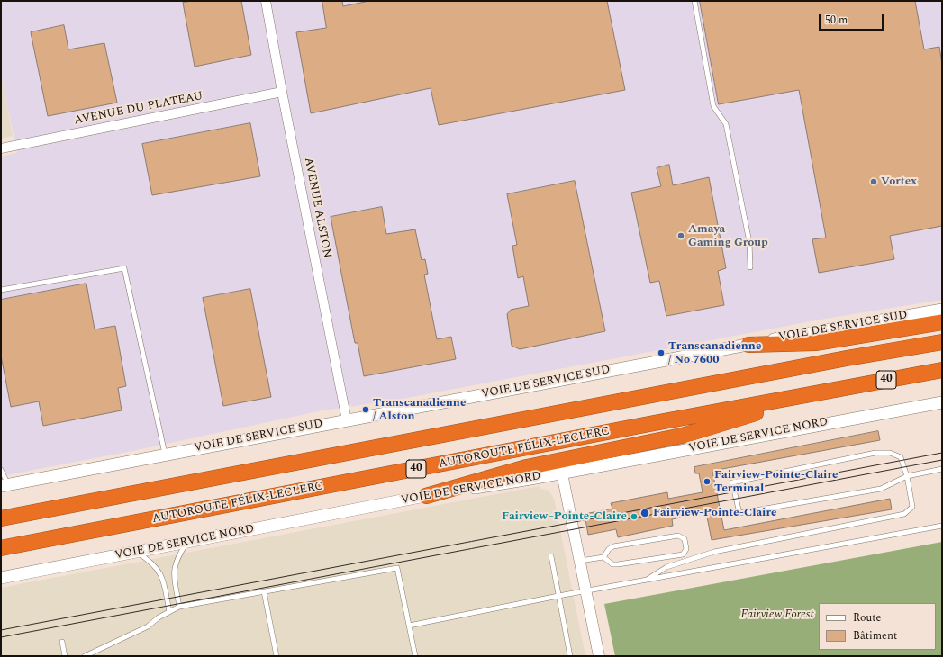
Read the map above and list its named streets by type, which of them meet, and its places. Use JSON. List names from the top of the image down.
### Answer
{
  "streets": {
    "highway": ["40", "AUTOROUTE FÉLIX-LECLERC"],
    "main road": ["VOIE DE SERVICE SUD", "VOIE DE SERVICE NORD"],
    "street": ["AVENUE DU PLATEAU", "AVENUE ALSTON"]
  },
  "crossings": [
    ["AVENUE DU PLATEAU", "AVENUE ALSTON"],
    ["AVENUE ALSTON", "VOIE DE SERVICE SUD"]
  ],
  "parks": ["Fairview Forest"],
  "places": [
    "Vortex",
    "Amaya Gaming Group",
    "Transcanadienne / No 7600",
    "Transcanadienne / Alston",
    "Fairview-Pointe-Claire Terminal",
    "Fairview-Pointe-Claire",
    "Fairview–Pointe-Claire"
  ],
  "legend": ["Route", "Bâtiment"],
  "scale_bar": "50 m"
}
